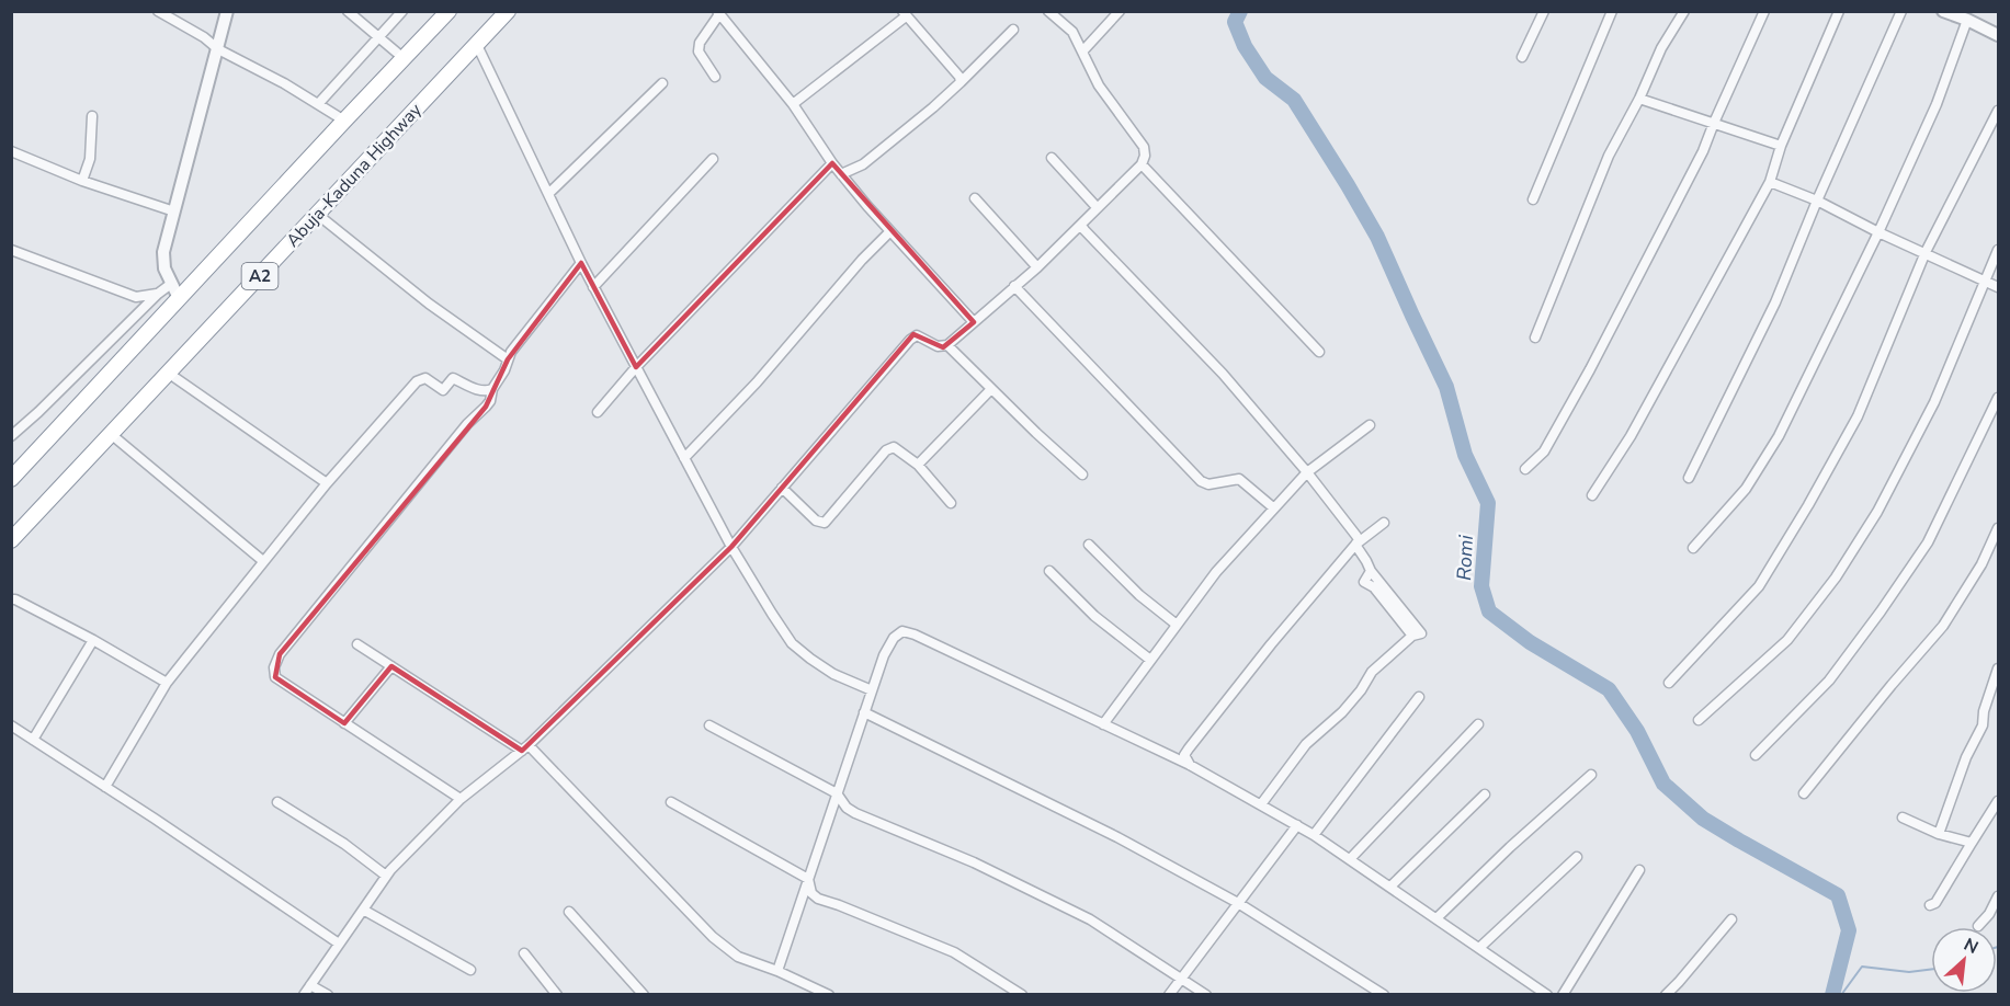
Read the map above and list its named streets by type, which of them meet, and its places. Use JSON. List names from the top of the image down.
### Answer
{
  "streets": {
    "highway": ["Abuja-Kaduna Highway", "A2"]
  },
  "water": ["Romi"],
  "north": "top right"
}
